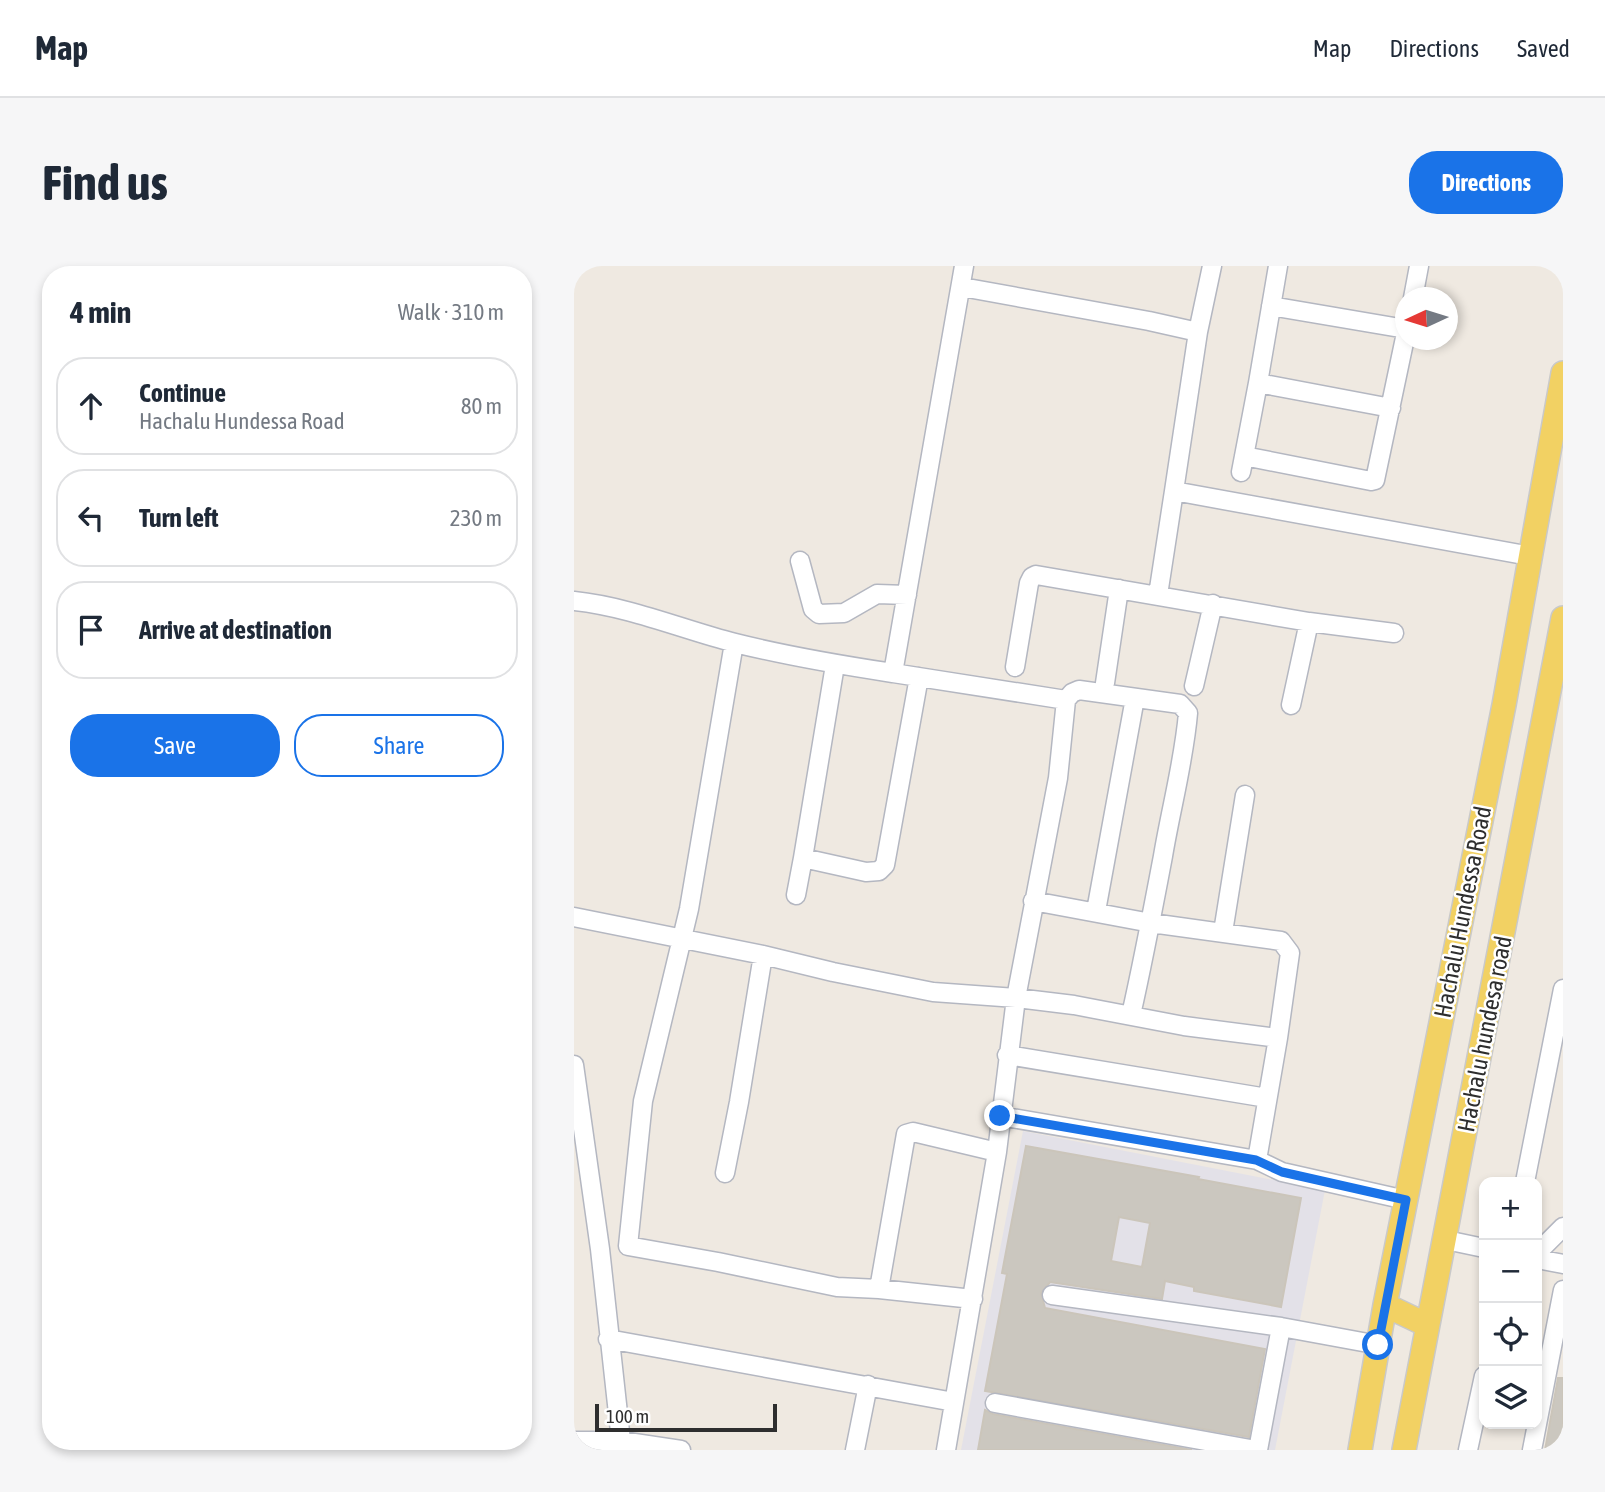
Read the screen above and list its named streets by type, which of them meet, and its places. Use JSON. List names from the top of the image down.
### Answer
{
  "streets": {
    "main road": ["Hachalu Hundessa Road", "Hachalu hundesa road"]
  },
  "scale_bar": "100 m",
  "north": "left",
  "page": {
    "header": "Map",
    "nav": ["Map", "Directions", "Saved"],
    "buttons": [
      "Directions",
      ["Save", "Share"]
    ],
    "title": "Find us",
    "heading": ["4 min", "Walk · 310 m"],
    "list": [
      ["Continue", "Hachalu Hundessa Road", "80 m"],
      ["Turn left", "230 m"],
      "Arrive at destination"
    ],
    "map_buttons": ["+", "−"],
    "scale": "100 m"
  }
}
